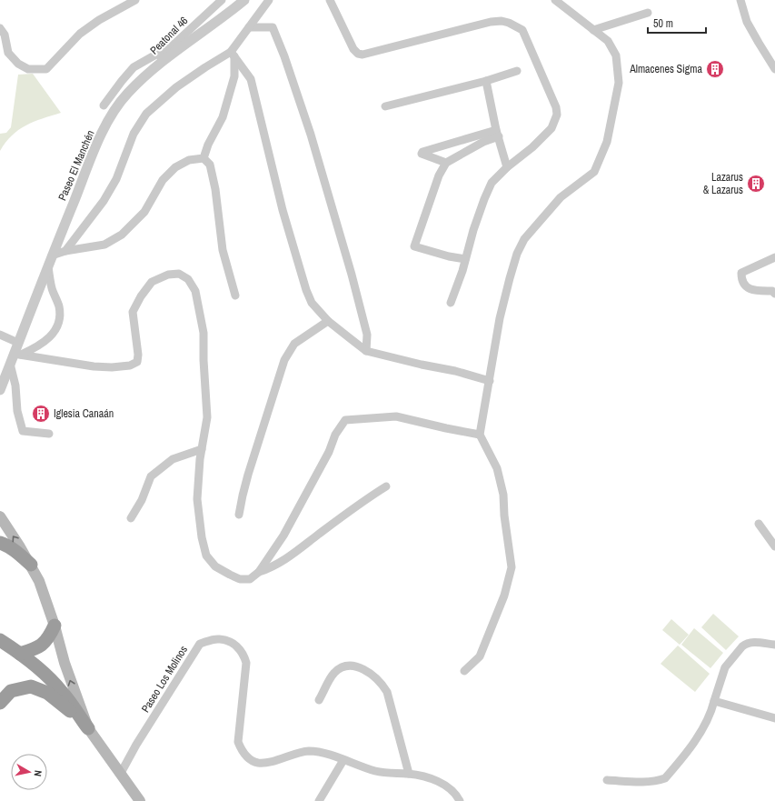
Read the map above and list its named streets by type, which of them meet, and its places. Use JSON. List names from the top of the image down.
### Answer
{
  "streets": {
    "street": ["Peatonal 46", "Paseo El Manchén", "Paseo Los Molinos"]
  },
  "crossings": [
    ["Peatonal 46", "Paseo El Manchén"]
  ],
  "places": {
    "building": ["Almacenes Sigma", "Lazarus & Lazarus", "Iglesia Canaán"]
  },
  "scale_bar": "50 m",
  "north": "right"
}
